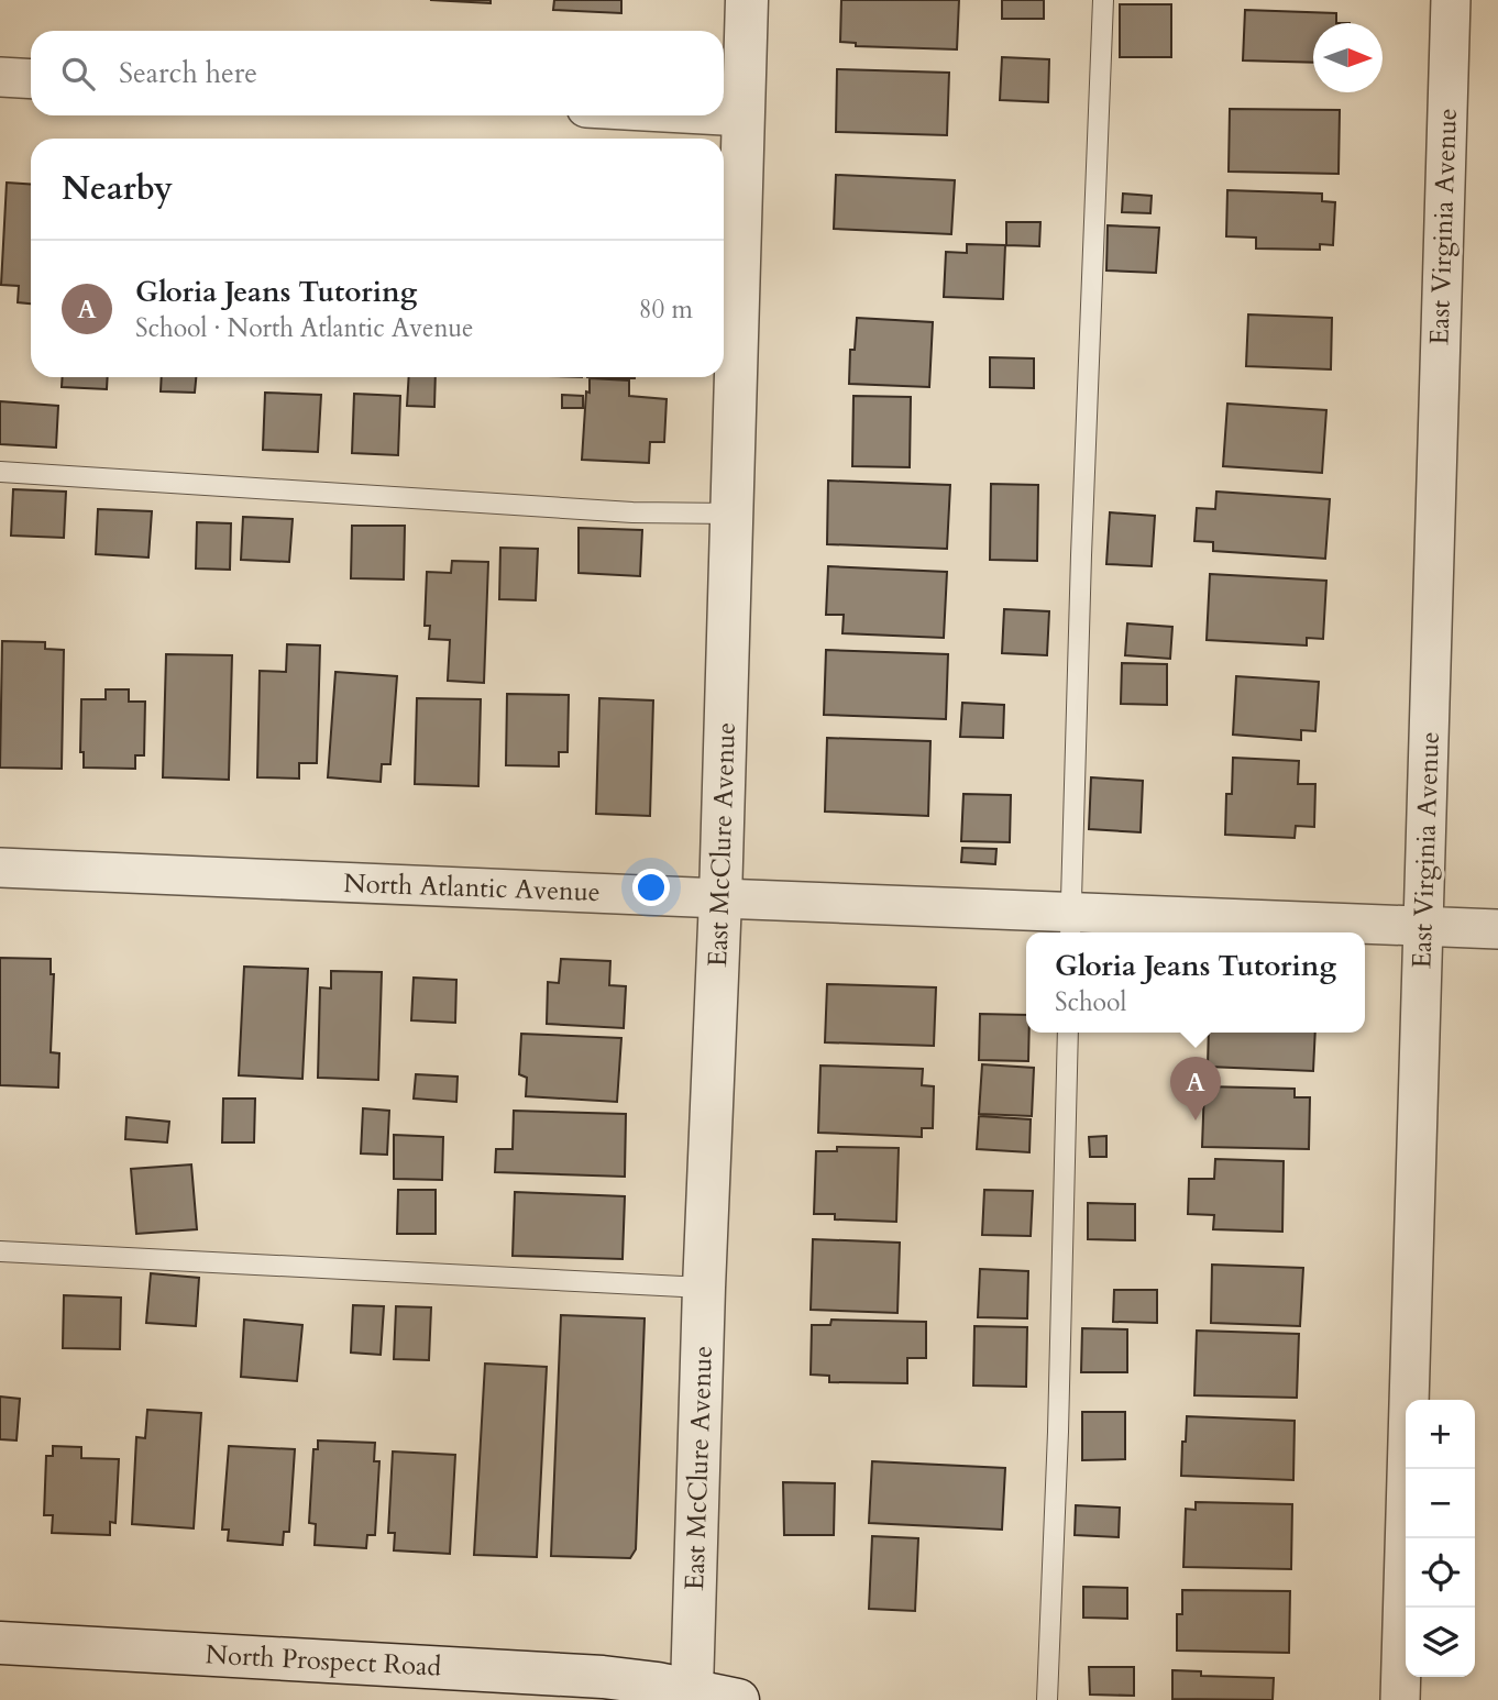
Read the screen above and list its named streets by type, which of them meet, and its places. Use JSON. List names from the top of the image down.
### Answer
{
  "streets": {
    "street": [
      "East Virginia Avenue",
      "East McClure Avenue",
      "North Atlantic Avenue",
      "North Prospect Road"
    ]
  },
  "crossings": [
    ["East Virginia Avenue", "North Atlantic Avenue"],
    ["East McClure Avenue", "North Atlantic Avenue"],
    ["East McClure Avenue", "North Prospect Road"]
  ],
  "north": "right",
  "page": {
    "search": "Search here",
    "heading": "Nearby",
    "list": [
      {
        "mark": "A",
        "name": "Gloria Jeans Tutoring",
        "note": "School · North Atlantic Avenue",
        "value": "80 m"
      }
    ],
    "popup": ["Gloria Jeans Tutoring", "School"],
    "pins": "A",
    "map_buttons": ["+", "−"]
  }
}
